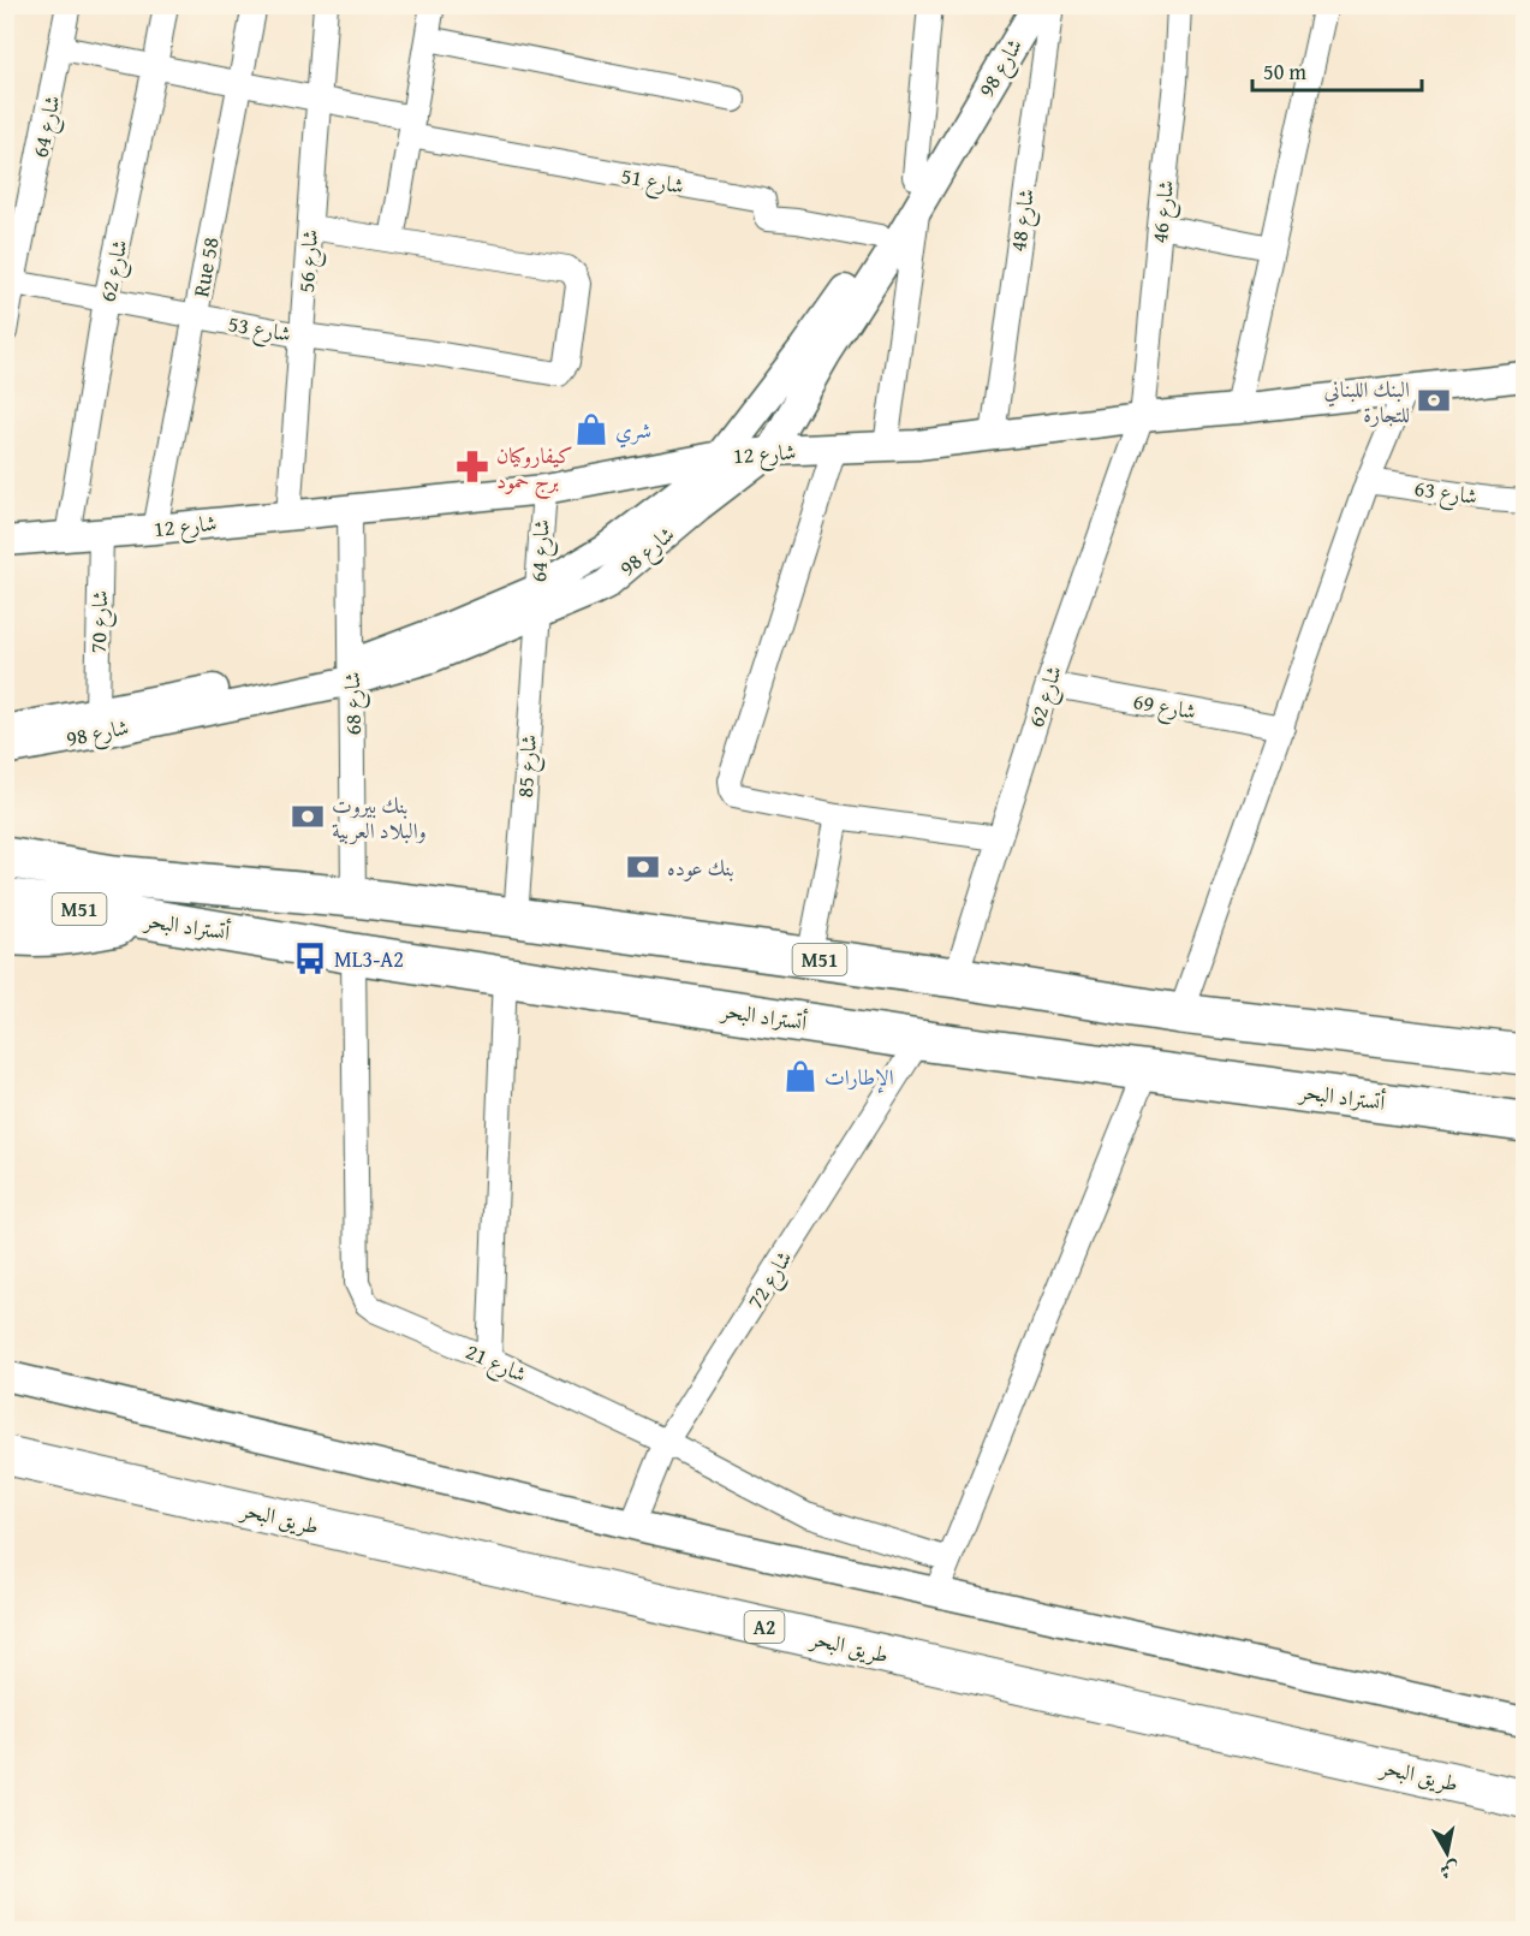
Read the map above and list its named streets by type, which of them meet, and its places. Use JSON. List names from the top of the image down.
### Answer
{
  "streets": {
    "highway": [
      "M51",
      "أتستراد البحر",
      "طريق البحر",
      "A2"
    ],
    "street": [
      "شارع 98",
      "شارع 64",
      "شارع 51",
      "شارع 46",
      "شارع 48",
      "شارع 56",
      "Rue 58",
      "شارع 62",
      "شارع 53",
      "شارع 12",
      "شارع 63",
      "شارع 70",
      "شارع 68",
      "شارع 69",
      "شارع 85",
      "شارع 72",
      "شارع 21"
    ]
  },
  "crossings": [
    ["شارع 98", "شارع 64"],
    ["شارع 98", "شارع 51"],
    ["شارع 98", "شارع 12"],
    ["شارع 98", "شارع 70"],
    ["شارع 98", "شارع 68"],
    ["شارع 98", "شارع 85"],
    ["شارع 64", "شارع 53"],
    ["شارع 64", "شارع 12"],
    ["شارع 64", "شارع 85"],
    ["شارع 46", "شارع 62"],
    ["شارع 46", "شارع 12"],
    ["شارع 48", "شارع 12"],
    ["شارع 56", "شارع 53"],
    ["شارع 56", "شارع 12"],
    ["Rue 58", "شارع 53"],
    ["Rue 58", "شارع 12"],
    ["شارع 62", "شارع 53"],
    ["شارع 62", "شارع 12"],
    ["شارع 62", "شارع 69"],
    ["شارع 62", "أتستراد البحر"],
    ["شارع 12", "شارع 70"],
    ["شارع 12", "شارع 68"],
    ["شارع 68", "أتستراد البحر"],
    ["شارع 85", "أتستراد البحر"],
    ["أتستراد البحر", "شارع 72"],
    ["أتستراد البحر", "شارع 21"],
    ["شارع 72", "شارع 21"]
  ],
  "places": {
    "bank": ["البنك اللبناني للتجارة", "بنك بيروت والبلاد العربية", "بنك عوده"],
    "shop": ["شري", "الإطارات"],
    "pharmacy": ["كيفاروكيان برج حمود"],
    "bus stop": ["ML3-A2"]
  },
  "scale_bar": "50 m",
  "north": "bottom"
}
